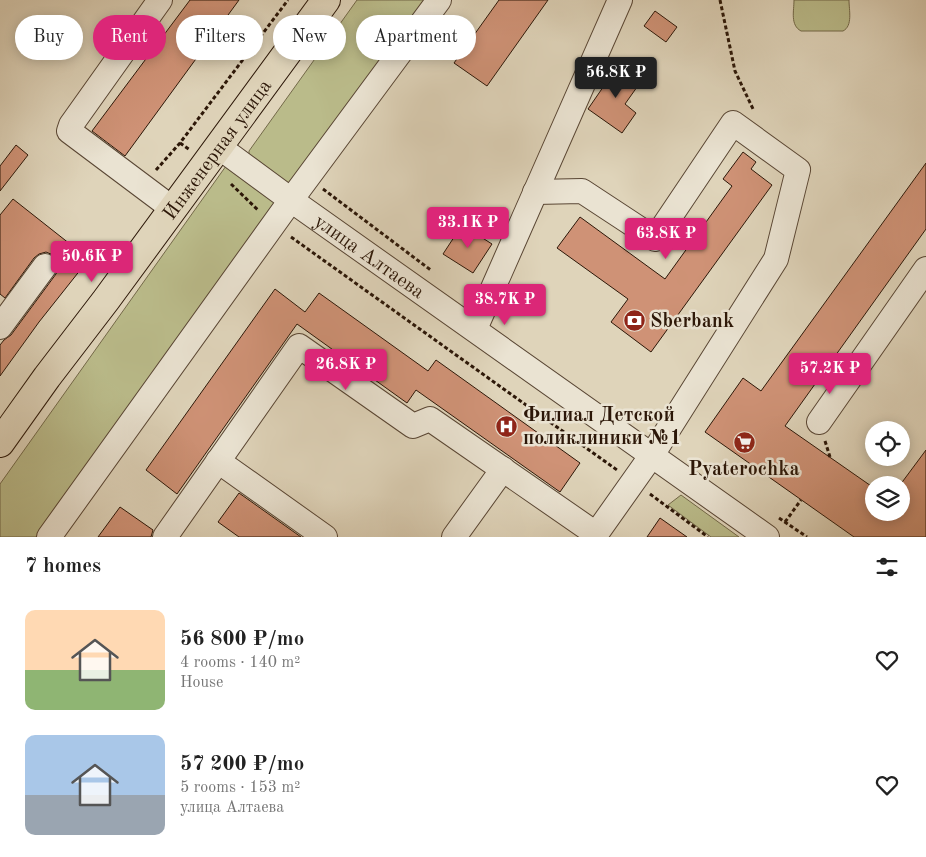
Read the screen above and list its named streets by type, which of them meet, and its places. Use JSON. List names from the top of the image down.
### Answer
{
  "streets": {
    "main road": ["Инженерная улица"],
    "street": ["улица Алтаева"]
  },
  "crossings": [
    ["Инженерная улица", "улица Алтаева"]
  ],
  "places": {
    "bank": ["Sberbank"],
    "hospital": ["Филиал Детской поликлиники №1"],
    "supermarket": ["Pyaterochka"]
  },
  "page": {
    "chip": [
      "Buy",
      "Rent",
      "Filters",
      "New",
      "Apartment"
    ],
    "price": [
      "56.8K ₽",
      "33.1K ₽",
      "63.8K ₽",
      "50.6K ₽",
      "38.7K ₽",
      "26.8K ₽",
      "57.2K ₽"
    ],
    "heading": "7 homes",
    "list": [
      {
        "name": "56 800 ₽/mo",
        "note": "4 rooms · 140 m² · House"
      },
      {
        "name": "57 200 ₽/mo",
        "note": "5 rooms · 153 m² · улица Алтаева"
      }
    ]
  }
}
